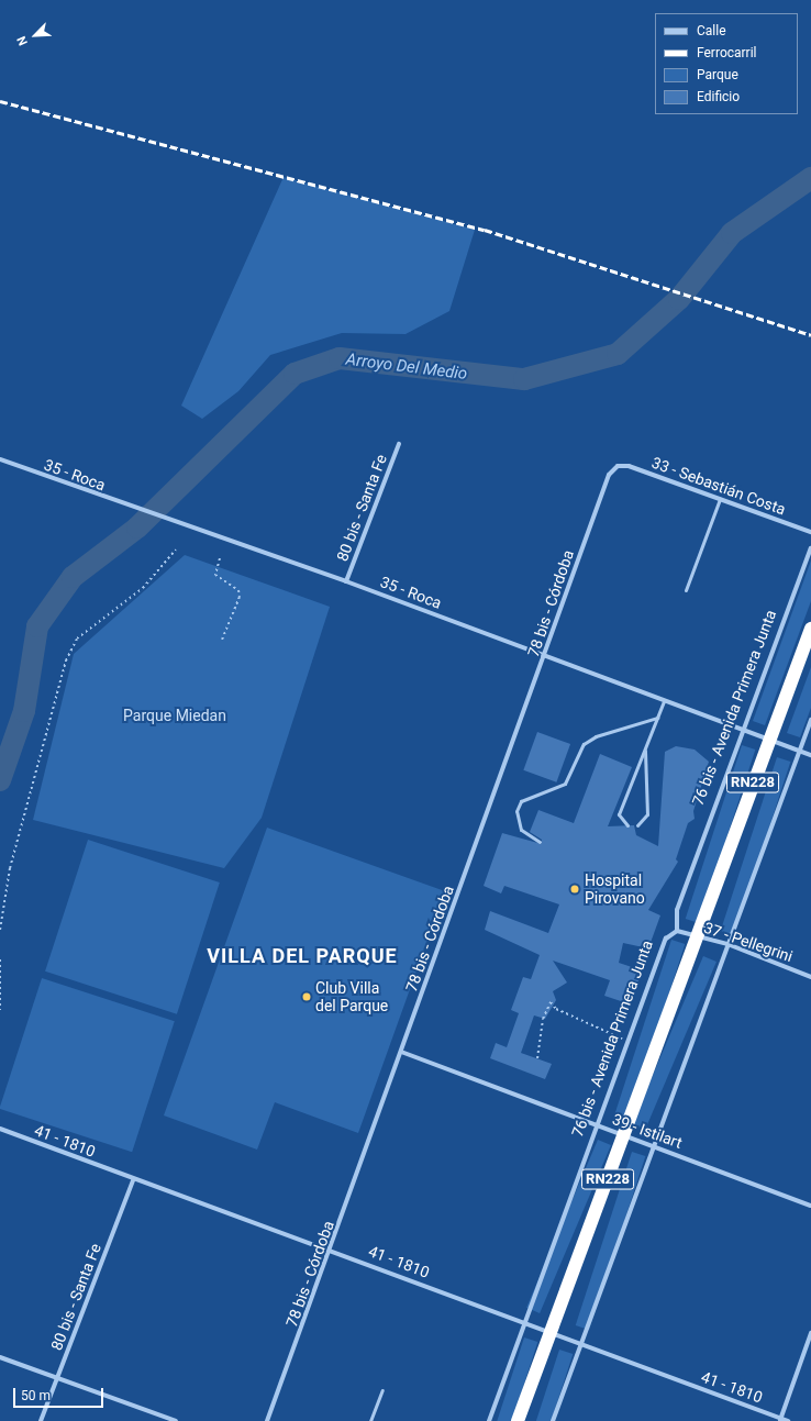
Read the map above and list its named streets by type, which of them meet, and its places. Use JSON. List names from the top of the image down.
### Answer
{
  "streets": {
    "highway": ["RN228"],
    "street": [
      "35 - Roca",
      "33 - Sebastián Costa",
      "80 bis - Santa Fe",
      "78 bis - Córdoba",
      "76 bis - Avenida Primera Junta",
      "37 - Pellegrini",
      "39 - Istilart",
      "41 - 1810"
    ]
  },
  "crossings": [
    ["35 - Roca", "80 bis - Santa Fe"],
    ["35 - Roca", "78 bis - Córdoba"],
    ["35 - Roca", "76 bis - Avenida Primera Junta"],
    ["35 - Roca", "RN228"],
    ["33 - Sebastián Costa", "78 bis - Córdoba"],
    ["80 bis - Santa Fe", "41 - 1810"],
    ["78 bis - Córdoba", "39 - Istilart"],
    ["78 bis - Córdoba", "41 - 1810"],
    ["76 bis - Avenida Primera Junta", "37 - Pellegrini"],
    ["76 bis - Avenida Primera Junta", "39 - Istilart"],
    ["76 bis - Avenida Primera Junta", "41 - 1810"],
    ["RN228", "37 - Pellegrini"],
    ["RN228", "39 - Istilart"],
    ["RN228", "41 - 1810"]
  ],
  "districts": ["VILLA DEL PARQUE"],
  "water": ["Arroyo Del Medio"],
  "parks": ["Parque Miedan"],
  "places": ["Hospital Pirovano", "Club Villa del Parque"],
  "legend": [
    "Calle",
    "Ferrocarril",
    "Parque",
    "Edificio"
  ],
  "scale_bar": "50 m",
  "north": "bottom left"
}
